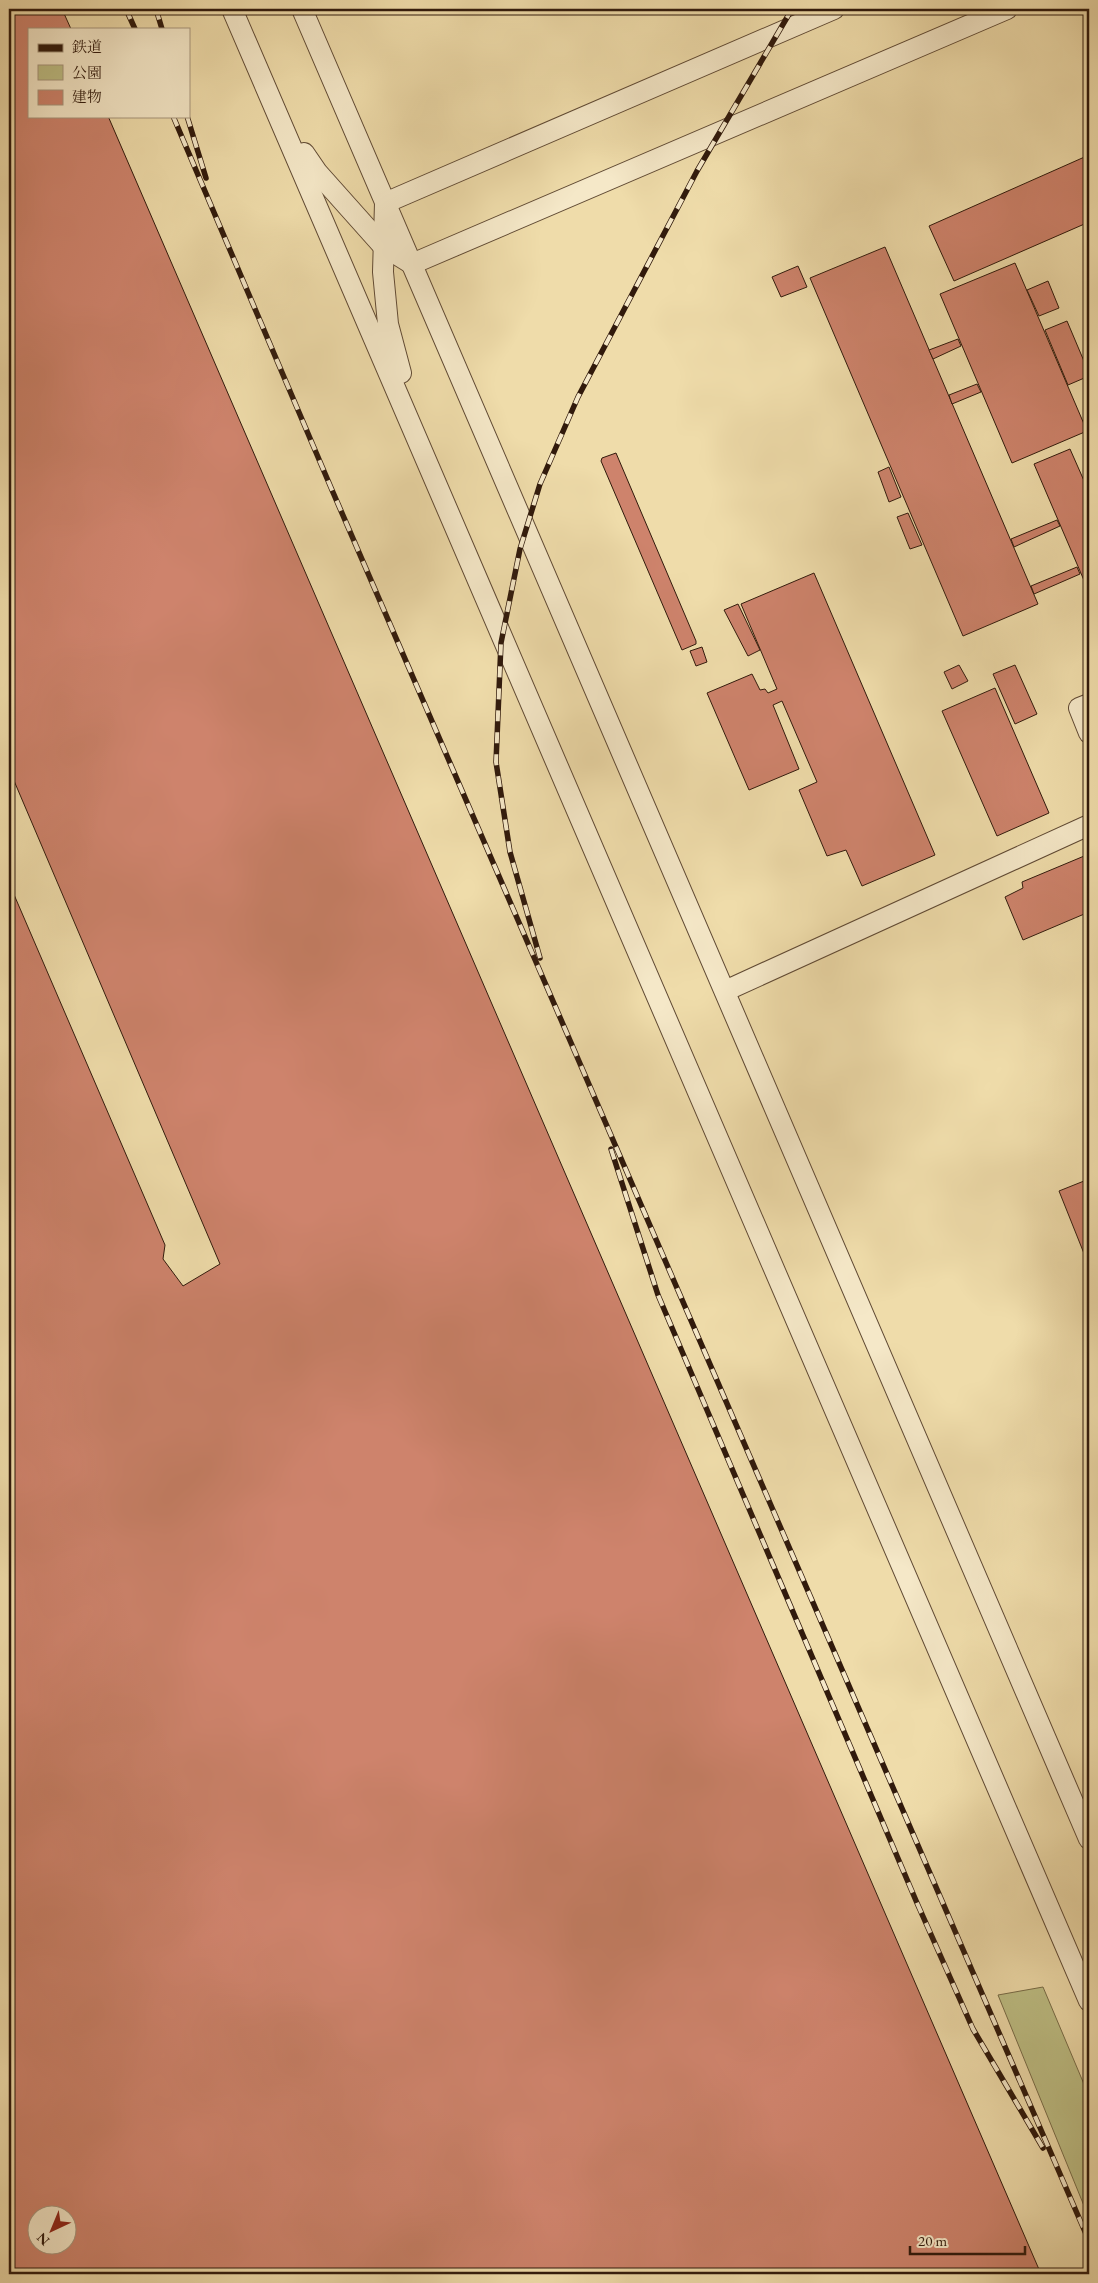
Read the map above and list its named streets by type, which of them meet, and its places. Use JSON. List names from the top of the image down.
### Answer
{
  "legend": ["鉄道", "公園", "建物"],
  "scale_bar": "20 m",
  "north": "bottom left"
}
